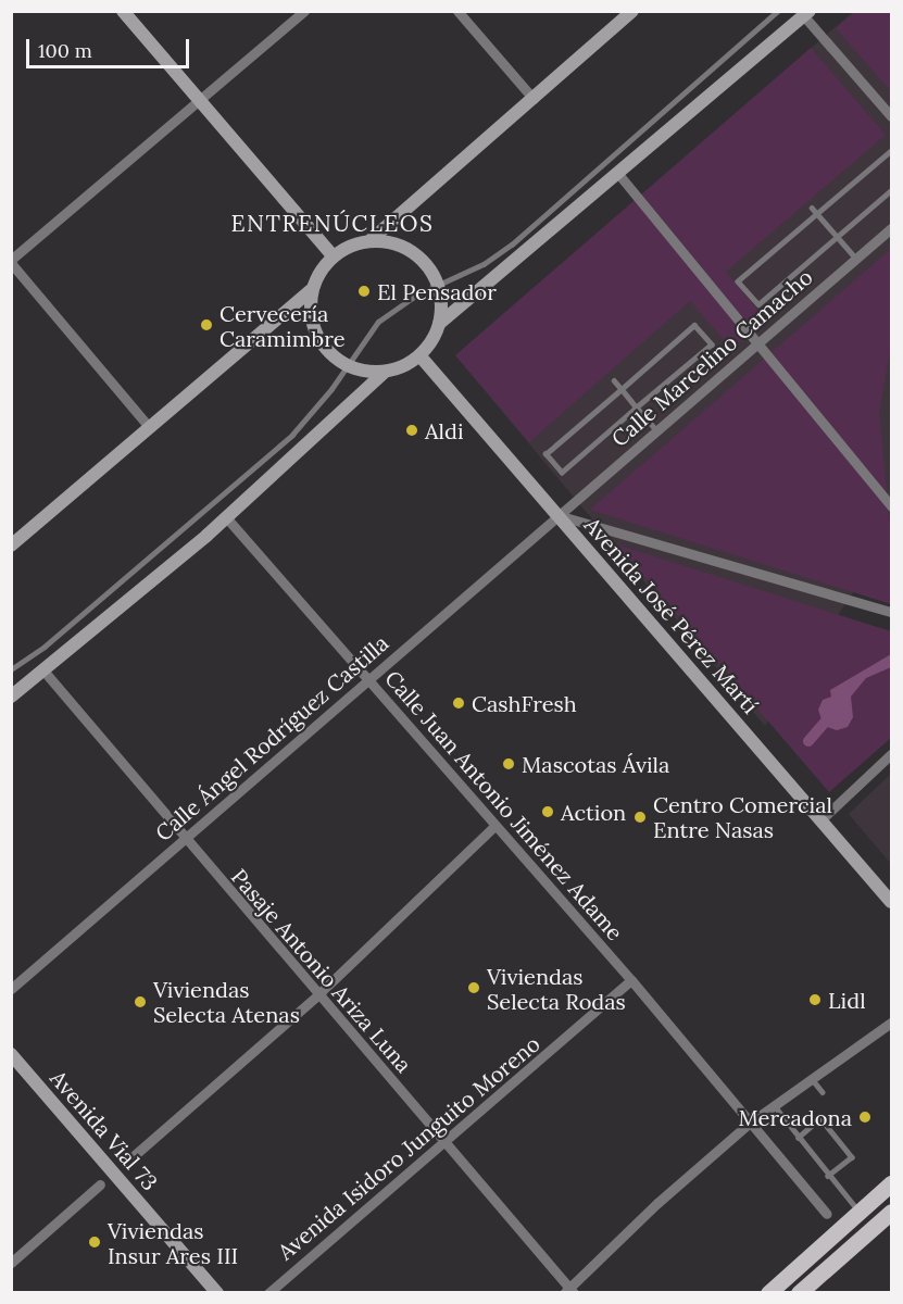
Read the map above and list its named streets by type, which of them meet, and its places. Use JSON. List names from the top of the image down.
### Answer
{
  "streets": {
    "main road": ["Avenida José Pérez Martí", "Avenida Vial 73"],
    "street": [
      "Calle Marcelino Camacho",
      "Calle Ángel Rodríguez Castilla",
      "Calle Juan Antonio Jiménez Adame",
      "Pasaje Antonio Ariza Luna",
      "Avenida Isidoro Junguito Moreno"
    ]
  },
  "crossings": [
    ["Calle Marcelino Camacho", "Avenida José Pérez Martí"],
    ["Calle Marcelino Camacho", "Calle Ángel Rodríguez Castilla"],
    ["Avenida José Pérez Martí", "Calle Ángel Rodríguez Castilla"],
    ["Calle Ángel Rodríguez Castilla", "Calle Juan Antonio Jiménez Adame"],
    ["Calle Ángel Rodríguez Castilla", "Pasaje Antonio Ariza Luna"],
    ["Calle Juan Antonio Jiménez Adame", "Avenida Isidoro Junguito Moreno"],
    ["Pasaje Antonio Ariza Luna", "Avenida Isidoro Junguito Moreno"]
  ],
  "districts": ["ENTRENÚCLEOS"],
  "places": [
    "El Pensador",
    "Cervecería Caramimbre",
    "Aldi",
    "CashFresh",
    "Mascotas Ávila",
    "Action",
    "Centro Comercial Entre Nasas",
    "Viviendas Selecta Rodas",
    "Lidl",
    "Viviendas Selecta Atenas",
    "Mercadona",
    "Viviendas Insur Ares III"
  ],
  "scale_bar": "100 m"
}
